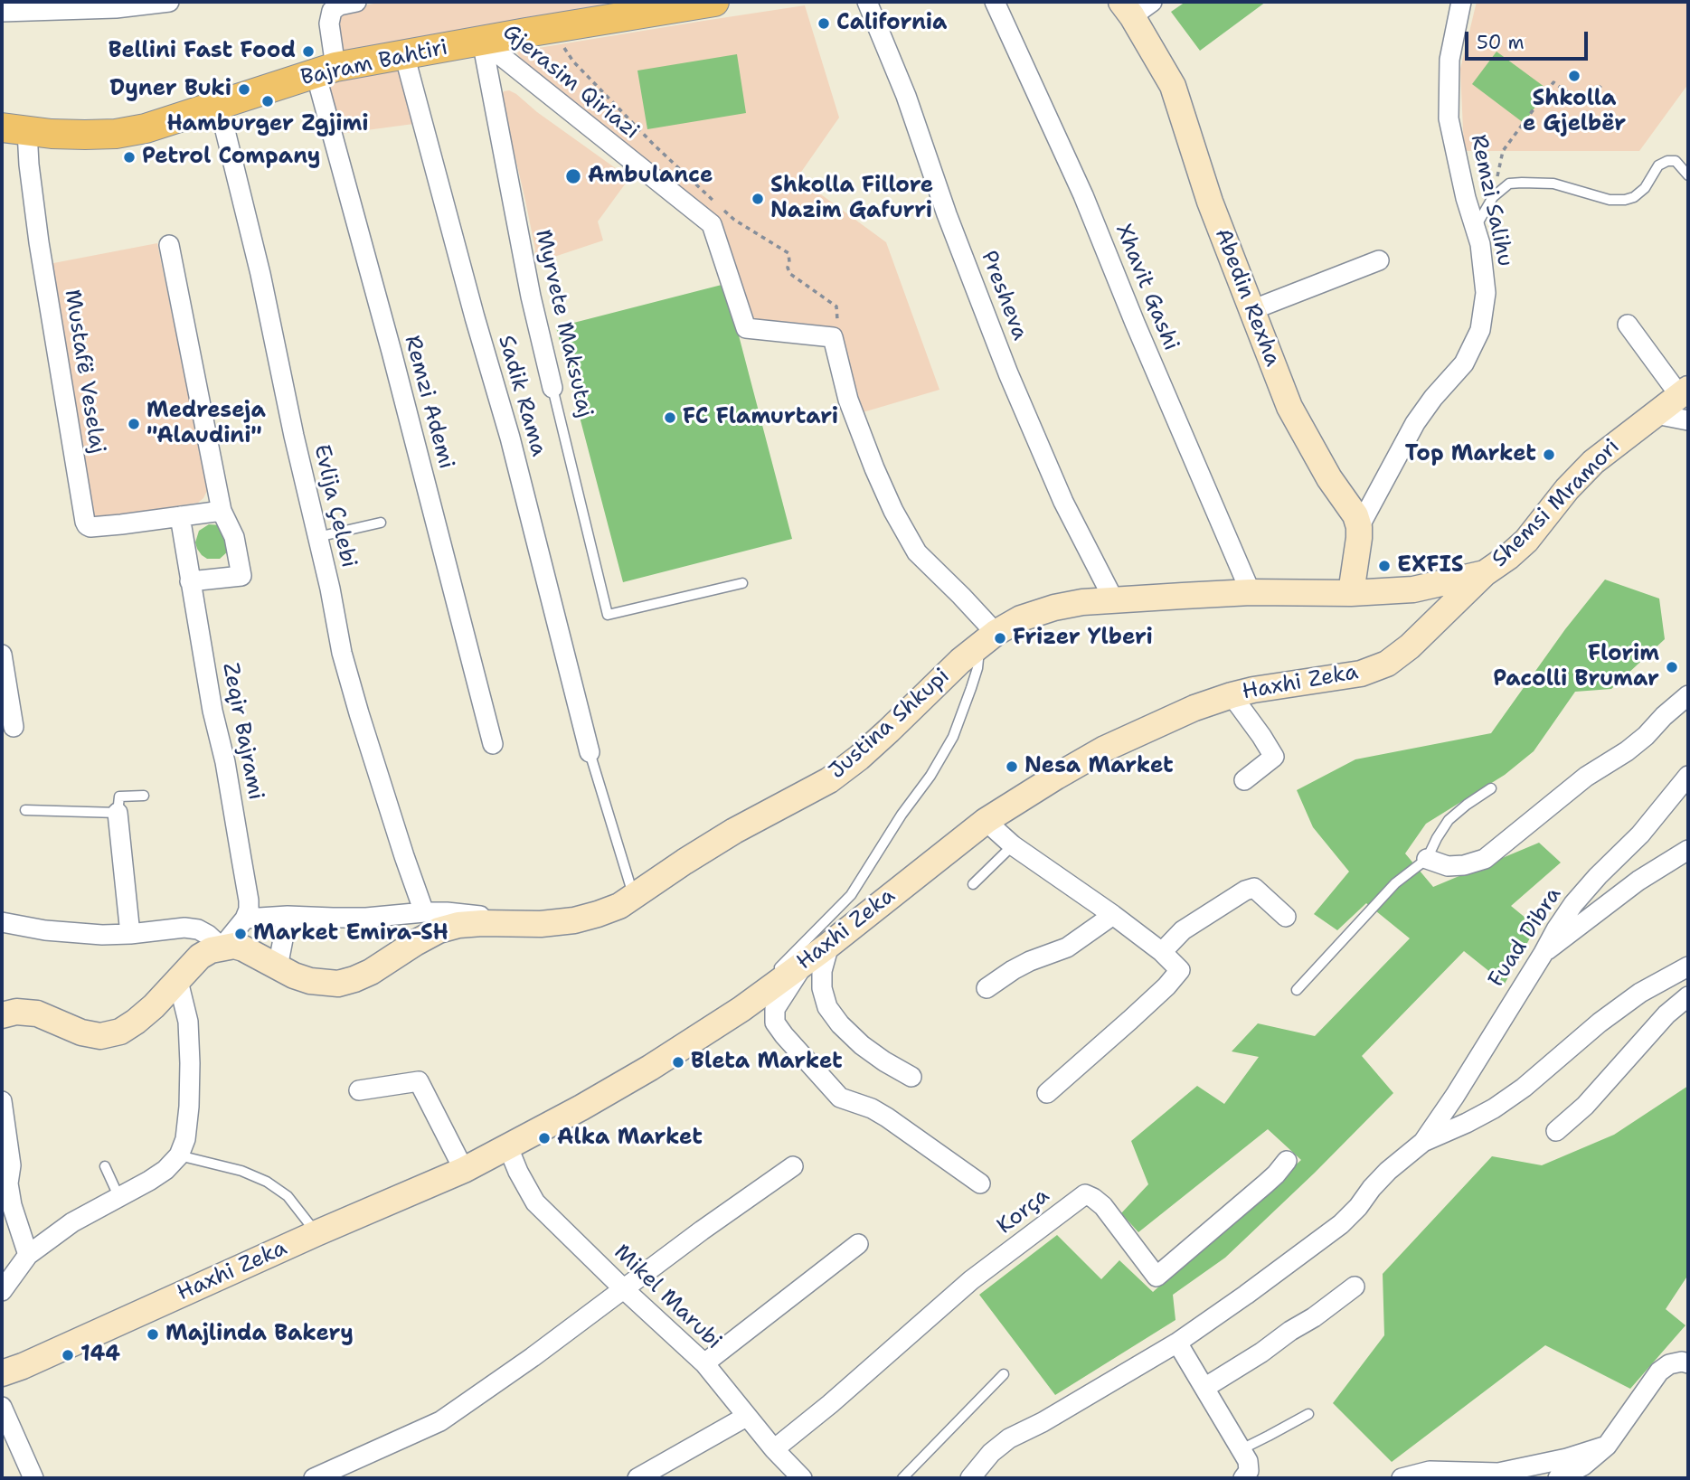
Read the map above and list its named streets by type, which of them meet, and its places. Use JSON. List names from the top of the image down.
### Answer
{
  "streets": {
    "main road": ["Bajram Bahtiri"],
    "street": [
      "Gjerasim Qiriazi",
      "Remzi Salihu",
      "Xhavit Gashi",
      "Presheva",
      "Abedin Rexha",
      "Myrvete Maksutaj",
      "Mustafë Veselaj",
      "Sadik Rama",
      "Remzi Ademi",
      "Shemsi Mramori",
      "Evlija Çelebi",
      "Haxhi Zeka",
      "Justina Shkupi",
      "Zeqir Bajrami",
      "Fuad Dibra",
      "Korça",
      "Mikel Marubi"
    ]
  },
  "crossings": [
    ["Bajram Bahtiri", "Gjerasim Qiriazi"],
    ["Bajram Bahtiri", "Myrvete Maksutaj"],
    ["Bajram Bahtiri", "Mustafë Veselaj"],
    ["Bajram Bahtiri", "Sadik Rama"],
    ["Bajram Bahtiri", "Remzi Ademi"],
    ["Bajram Bahtiri", "Evlija Çelebi"],
    ["Gjerasim Qiriazi", "Myrvete Maksutaj"],
    ["Gjerasim Qiriazi", "Justina Shkupi"],
    ["Remzi Salihu", "Abedin Rexha"],
    ["Xhavit Gashi", "Justina Shkupi"],
    ["Presheva", "Justina Shkupi"],
    ["Mustafë Veselaj", "Zeqir Bajrami"],
    ["Shemsi Mramori", "Haxhi Zeka"],
    ["Shemsi Mramori", "Justina Shkupi"],
    ["Haxhi Zeka", "Justina Shkupi"],
    ["Haxhi Zeka", "Mikel Marubi"],
    ["Korça", "Mikel Marubi"]
  ],
  "places": [
    "California",
    "Bellini Fast Food",
    "Shkolla e Gjelbër",
    "Dyner Buki",
    "Hamburger Zgjimi",
    "Petrol Company",
    "Ambulance",
    "Shkolla Fillore Nazim Gafurri",
    "FC Flamurtari",
    "Medreseja \"Alaudini\"",
    "Top Market",
    "EXFIS",
    "Frizer Ylberi",
    "Florim Pacolli Brumar",
    "Nesa Market",
    "Market Emira-SH",
    "Bleta Market",
    "Alka Market",
    "Majlinda Bakery",
    "144"
  ],
  "scale_bar": "50 m"
}
